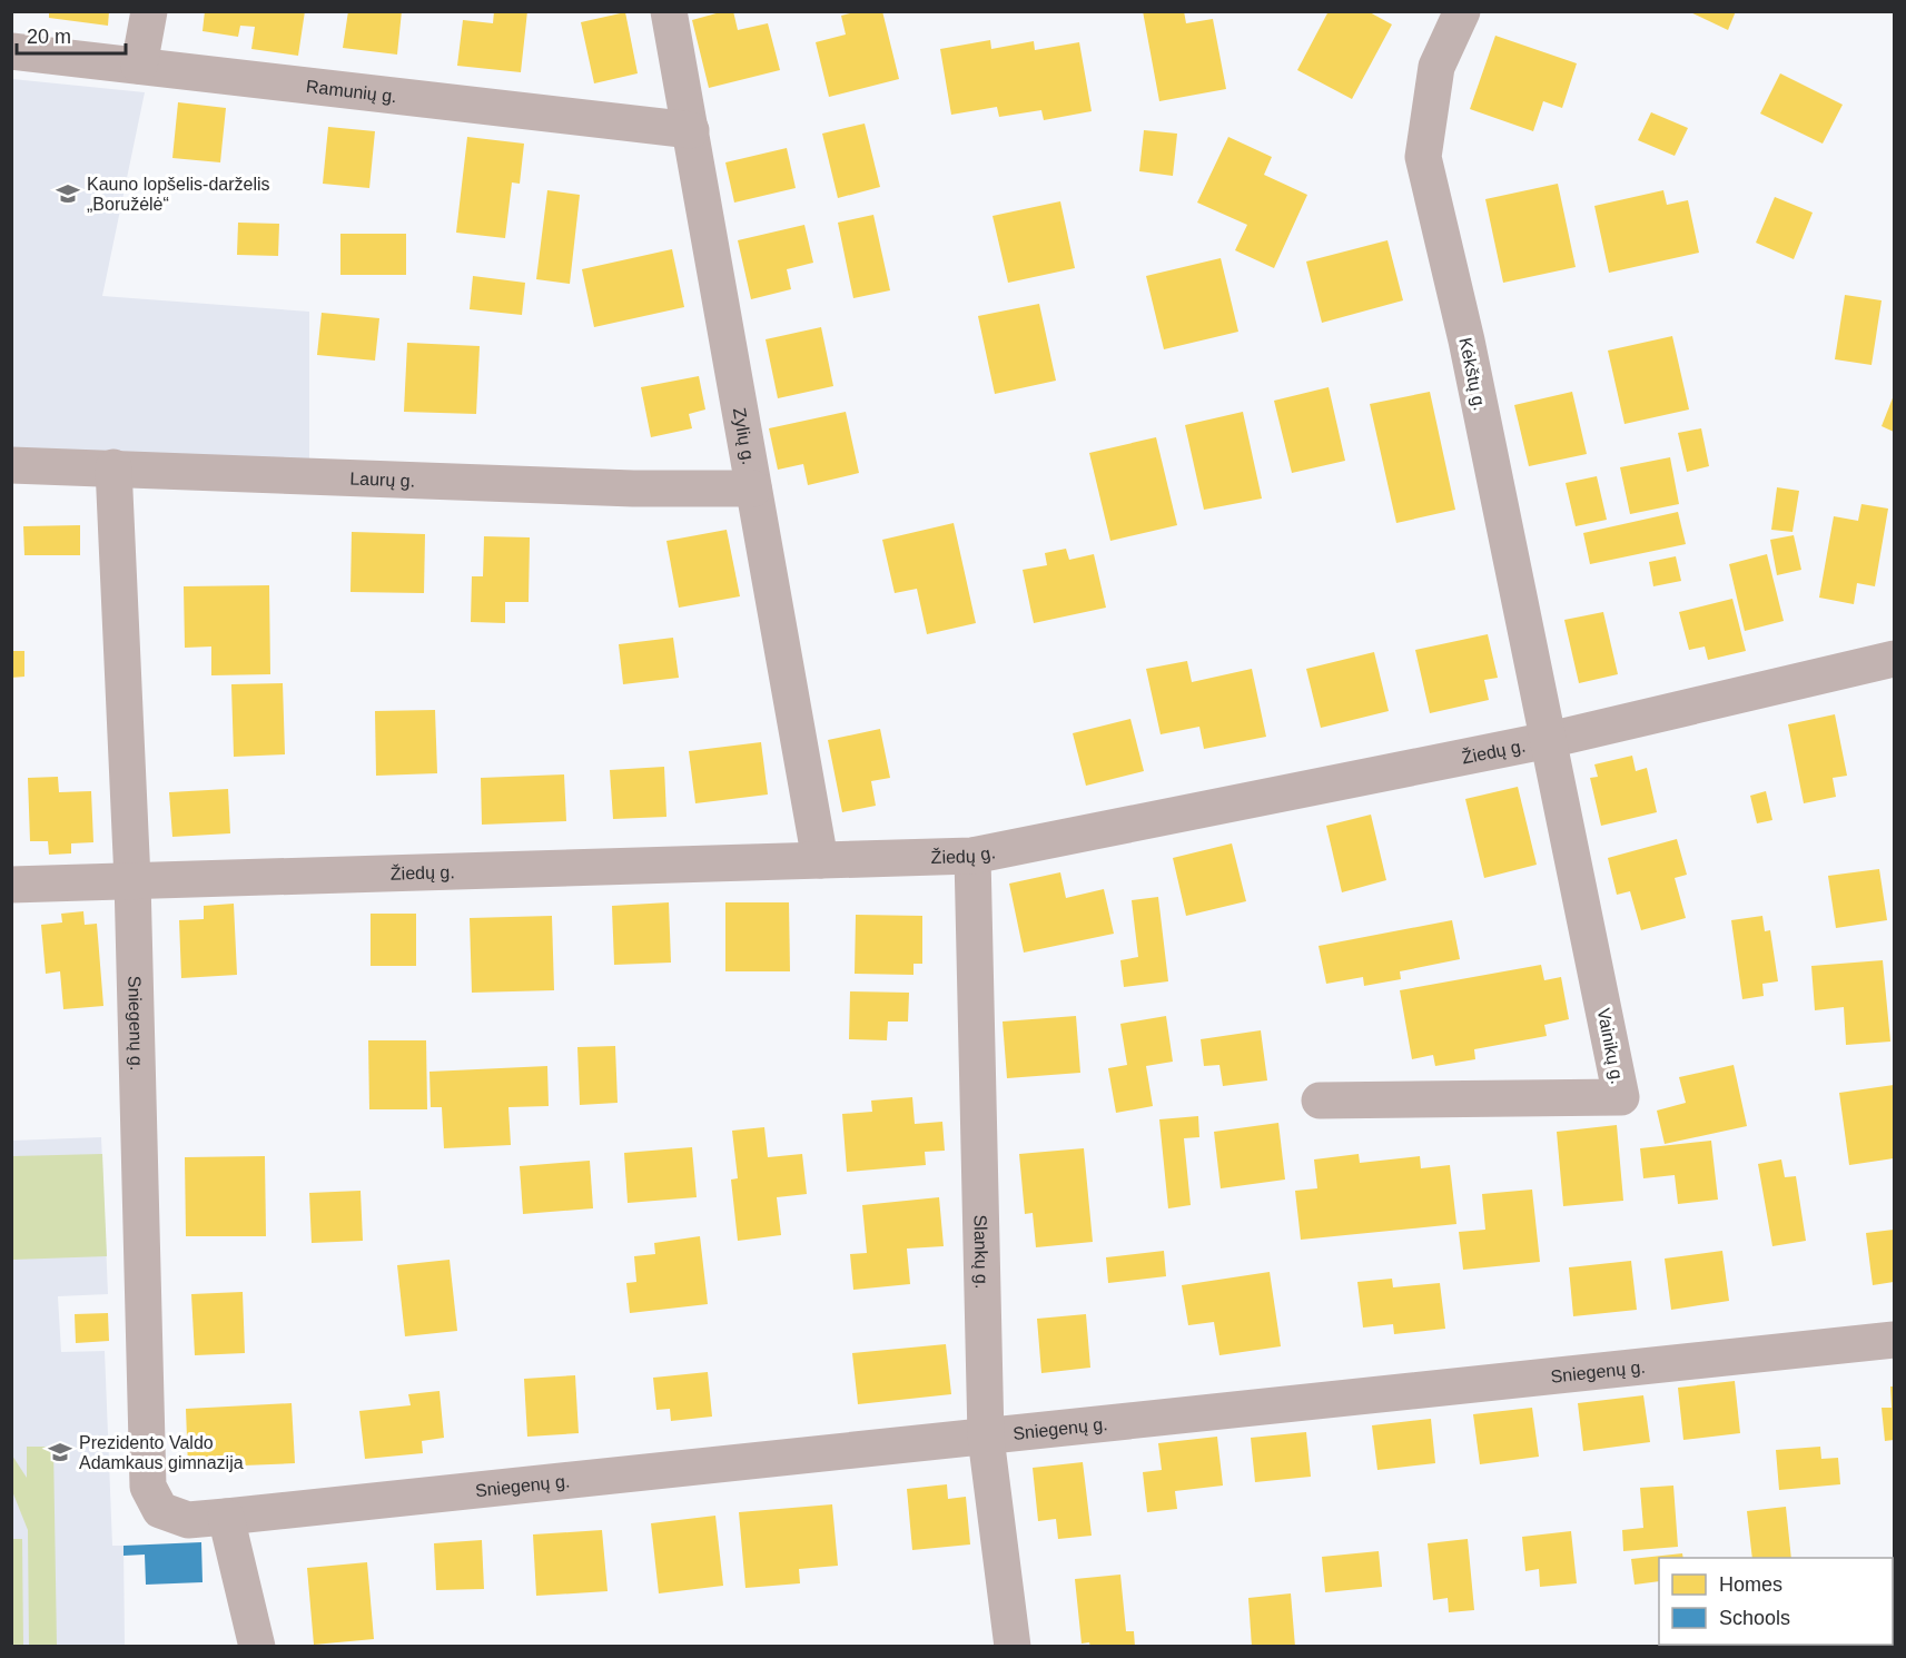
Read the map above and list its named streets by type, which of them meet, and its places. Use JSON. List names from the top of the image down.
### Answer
{
  "streets": {
    "street": [
      "Ramunių g.",
      "Kėkštų g.",
      "Zylių g.",
      "Laurų g.",
      "Žiedų g.",
      "Sniegenų g.",
      "Vainikų g.",
      "Slankų g."
    ]
  },
  "crossings": [
    ["Ramunių g.", "Zylių g."],
    ["Kėkštų g.", "Žiedų g."],
    ["Kėkštų g.", "Vainikų g."],
    ["Zylių g.", "Laurų g."],
    ["Zylių g.", "Žiedų g."],
    ["Laurų g.", "Sniegenų g."],
    ["Žiedų g.", "Sniegenų g."],
    ["Žiedų g.", "Vainikų g."],
    ["Žiedų g.", "Slankų g."],
    ["Sniegenų g.", "Slankų g."]
  ],
  "places": {
    "school or university": ["Kauno lopšelis-darželis „Boružėlė“", "Prezidento Valdo Adamkaus gimnazija"]
  },
  "legend": ["Homes", "Schools"],
  "scale_bar": "20 m"
}
